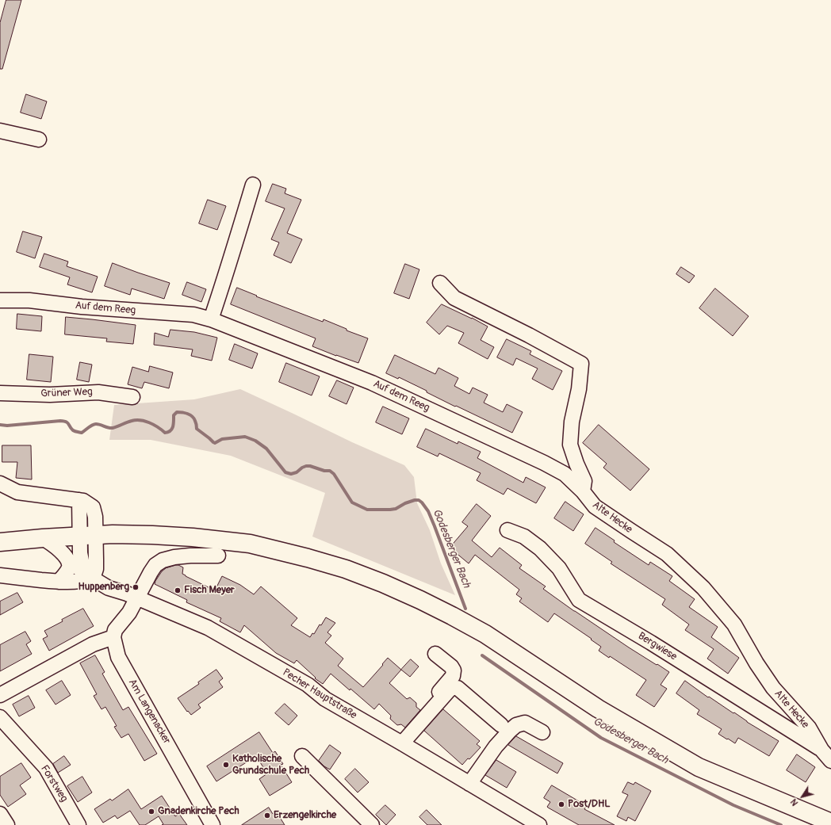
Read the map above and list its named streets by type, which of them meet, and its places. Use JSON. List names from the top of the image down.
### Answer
{
  "streets": {
    "street": [
      "Auf dem Reeg",
      "Grüner Weg",
      "Alte Hecke",
      "Bergwiese",
      "Pecher Hauptstraße",
      "Am Langenacker",
      "Forstweg"
    ]
  },
  "crossings": [
    ["Auf dem Reeg", "Alte Hecke"],
    ["Alte Hecke", "Bergwiese"]
  ],
  "water": ["Godesberger Bach"],
  "places": [
    "Huppenberg",
    "Fisch Meyer",
    "Katholische Grundschule Pech",
    "Post/DHL",
    "Gnadenkirche Pech",
    "Erzengelkirche"
  ],
  "north": "bottom left"
}
